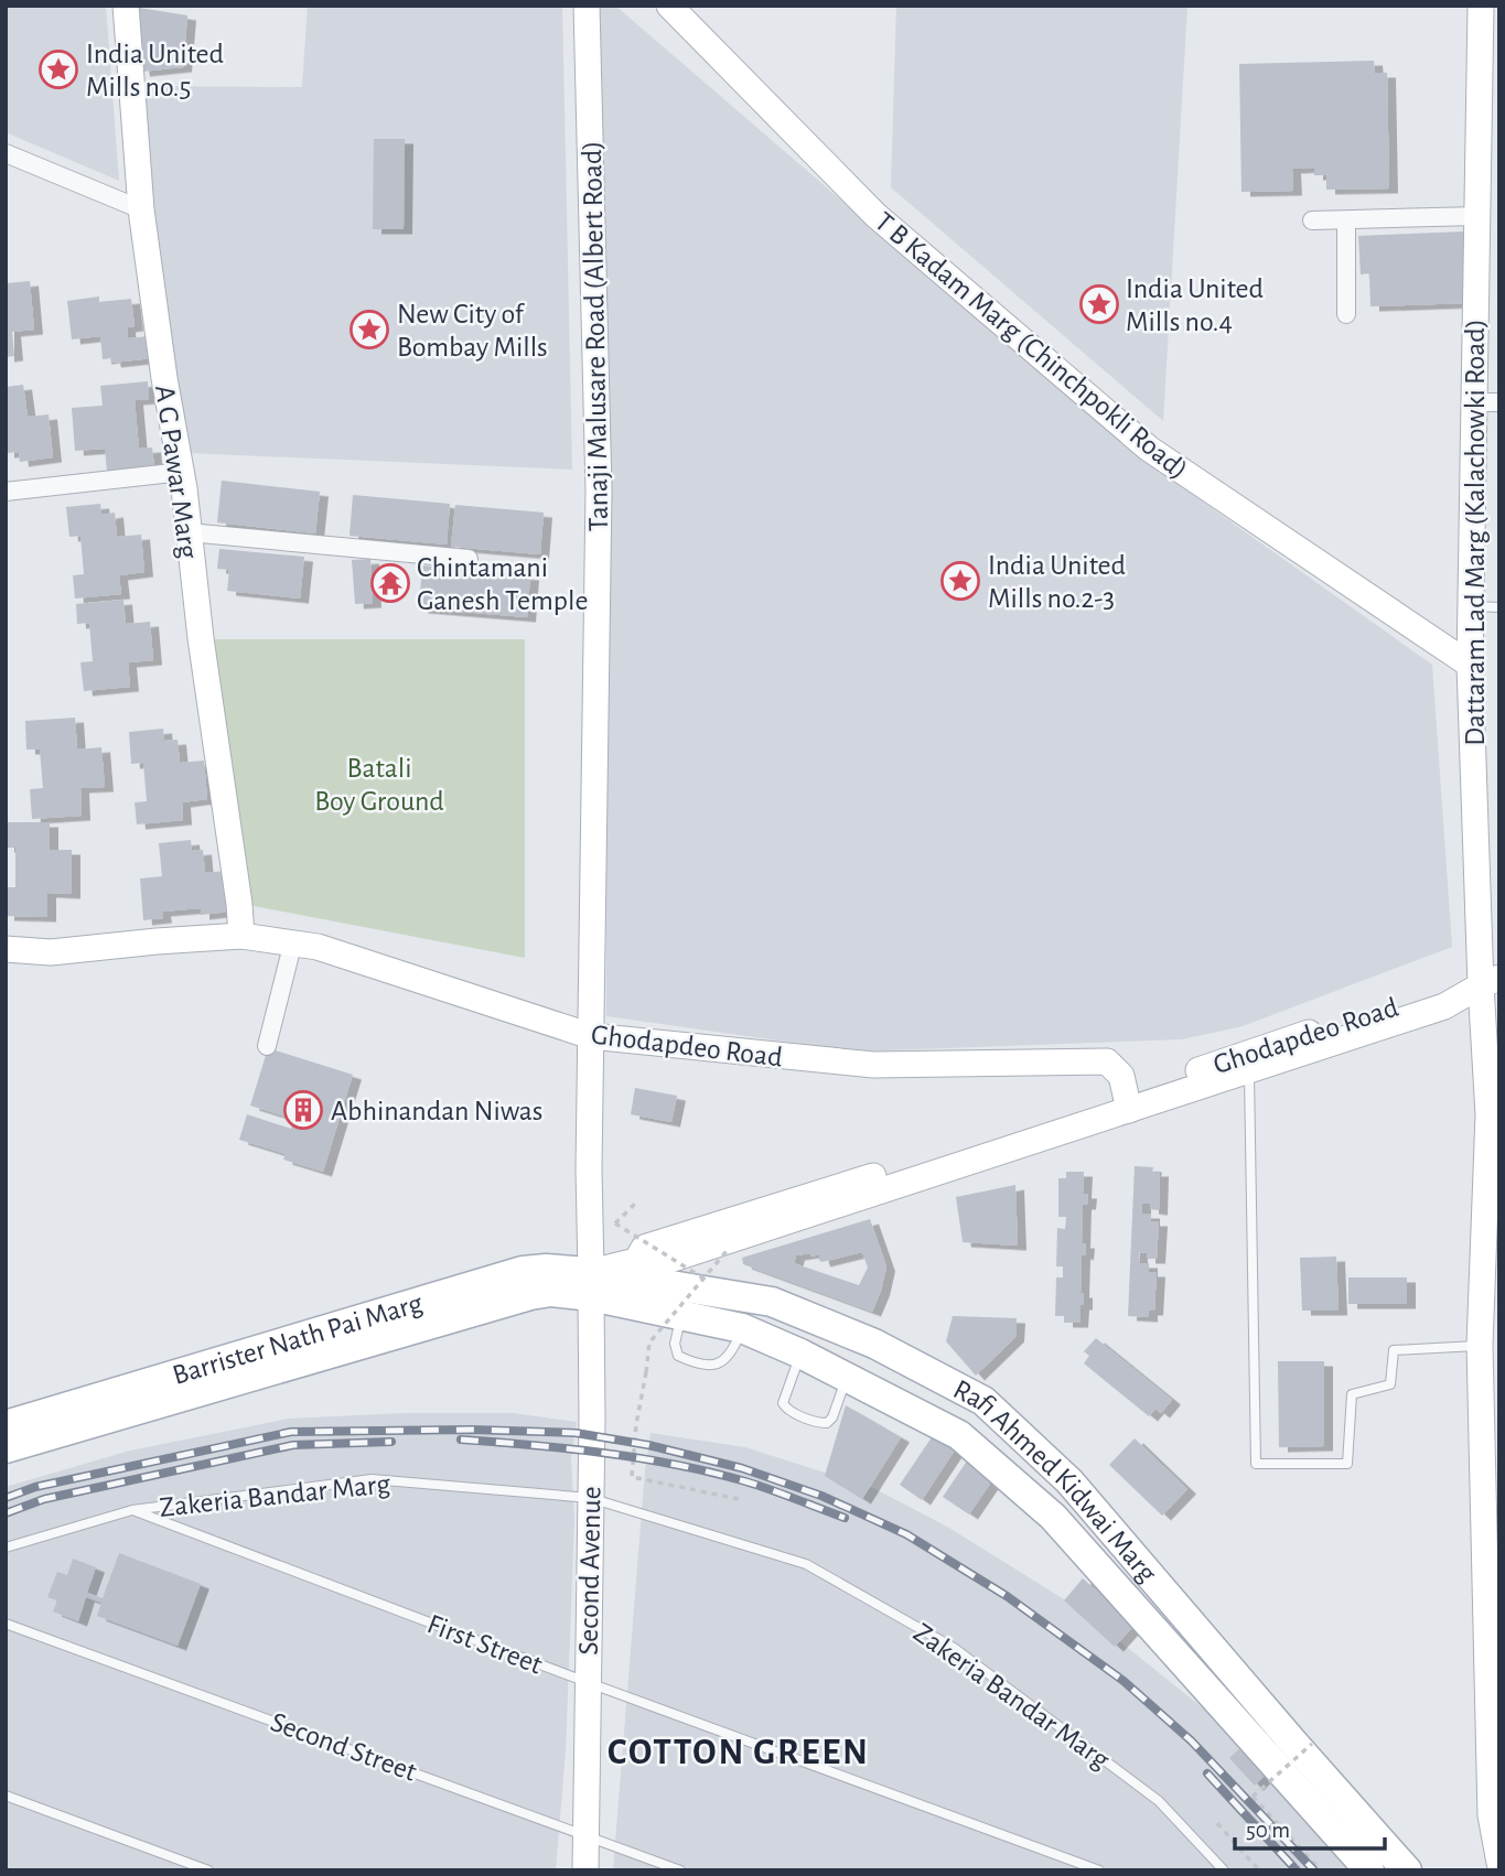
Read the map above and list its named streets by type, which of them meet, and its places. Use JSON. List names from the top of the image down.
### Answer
{
  "streets": {
    "main road": ["Barrister Nath Pai Marg", "Rafi Ahmed Kidwai Marg"],
    "street": [
      "Tanaji Malusare Road (Albert Road)",
      "T B Kadam Marg (Chinchpokli Road)",
      "A G Pawar Marg",
      "Dattaram Lad Marg (Kalachowki Road)",
      "Ghodapdeo Road",
      "Second Avenue"
    ],
    "lane": ["Zakeria Bandar Marg", "First Street", "Second Street"]
  },
  "crossings": [
    ["Tanaji Malusare Road (Albert Road)", "Ghodapdeo Road"],
    ["Tanaji Malusare Road (Albert Road)", "Barrister Nath Pai Marg"],
    ["Tanaji Malusare Road (Albert Road)", "Rafi Ahmed Kidwai Marg"],
    ["Tanaji Malusare Road (Albert Road)", "Second Avenue"],
    ["T B Kadam Marg (Chinchpokli Road)", "Dattaram Lad Marg (Kalachowki Road)"],
    ["A G Pawar Marg", "Ghodapdeo Road"],
    ["Dattaram Lad Marg (Kalachowki Road)", "Ghodapdeo Road"],
    ["Ghodapdeo Road", "Barrister Nath Pai Marg"],
    ["Ghodapdeo Road", "Rafi Ahmed Kidwai Marg"],
    ["Ghodapdeo Road", "Second Avenue"],
    ["Barrister Nath Pai Marg", "Rafi Ahmed Kidwai Marg"],
    ["Barrister Nath Pai Marg", "Second Avenue"],
    ["Rafi Ahmed Kidwai Marg", "Second Avenue"],
    ["Zakeria Bandar Marg", "Second Avenue"],
    ["Zakeria Bandar Marg", "First Street"],
    ["Second Avenue", "First Street"],
    ["Second Avenue", "Second Street"]
  ],
  "districts": ["COTTON GREEN"],
  "parks": ["Batali Boy Ground"],
  "places": {
    "place": [
      "India United Mills no.5",
      "India United Mills no.4",
      "New City of Bombay Mills",
      "India United Mills no.2-3"
    ],
    "temple": ["Chintamani Ganesh Temple"],
    "building": ["Abhinandan Niwas"]
  },
  "scale_bar": "50 m"
}
